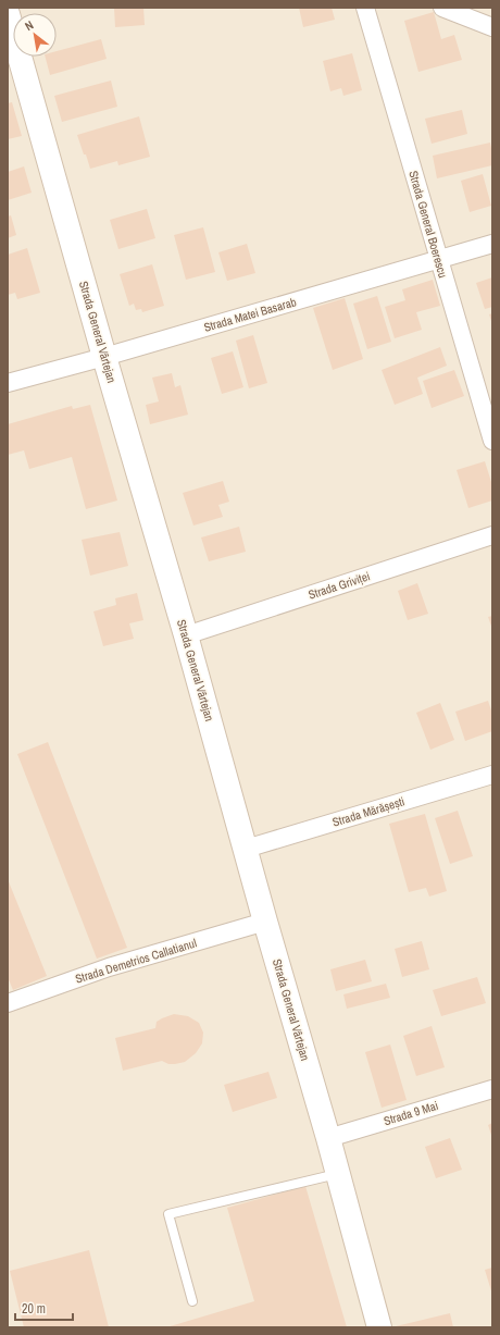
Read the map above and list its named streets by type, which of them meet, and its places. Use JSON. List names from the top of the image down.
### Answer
{
  "streets": {
    "street": [
      "Strada General Boerescu",
      "Strada Matei Basarab",
      "Strada General Vârtejan",
      "Strada Griviței",
      "Strada Mărășești",
      "Strada Demetrios Callatianul",
      "Strada 9 Mai"
    ]
  },
  "crossings": [
    ["Strada General Boerescu", "Strada Matei Basarab"],
    ["Strada Matei Basarab", "Strada General Vârtejan"],
    ["Strada General Vârtejan", "Strada Griviței"],
    ["Strada General Vârtejan", "Strada Mărășești"],
    ["Strada General Vârtejan", "Strada Demetrios Callatianul"],
    ["Strada General Vârtejan", "Strada 9 Mai"]
  ],
  "scale_bar": "20 m",
  "north": "top left"
}
